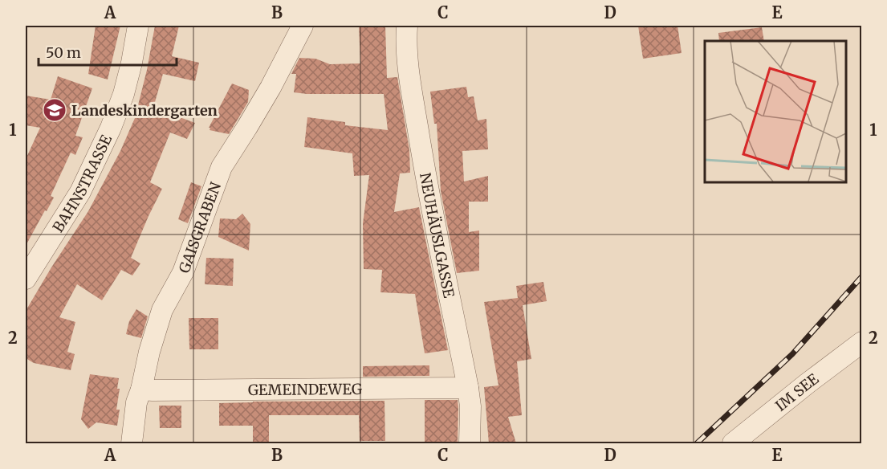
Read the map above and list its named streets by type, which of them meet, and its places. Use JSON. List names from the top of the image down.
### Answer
{
  "streets": {
    "street": [
      "BAHNSTRASSE",
      "GAISGRABEN",
      "NEUHÄUSLGASSE",
      "GEMEINDEWEG",
      "IM SEE"
    ]
  },
  "crossings": [
    ["GAISGRABEN", "GEMEINDEWEG"],
    ["NEUHÄUSLGASSE", "GEMEINDEWEG"]
  ],
  "places": {
    "school or university": ["Landeskindergarten"]
  },
  "scale_bar": "50 m",
  "grid": {
    "columns": [
      "A",
      "B",
      "C",
      "D",
      "E"
    ],
    "rows": ["1", "2"]
  }
}
